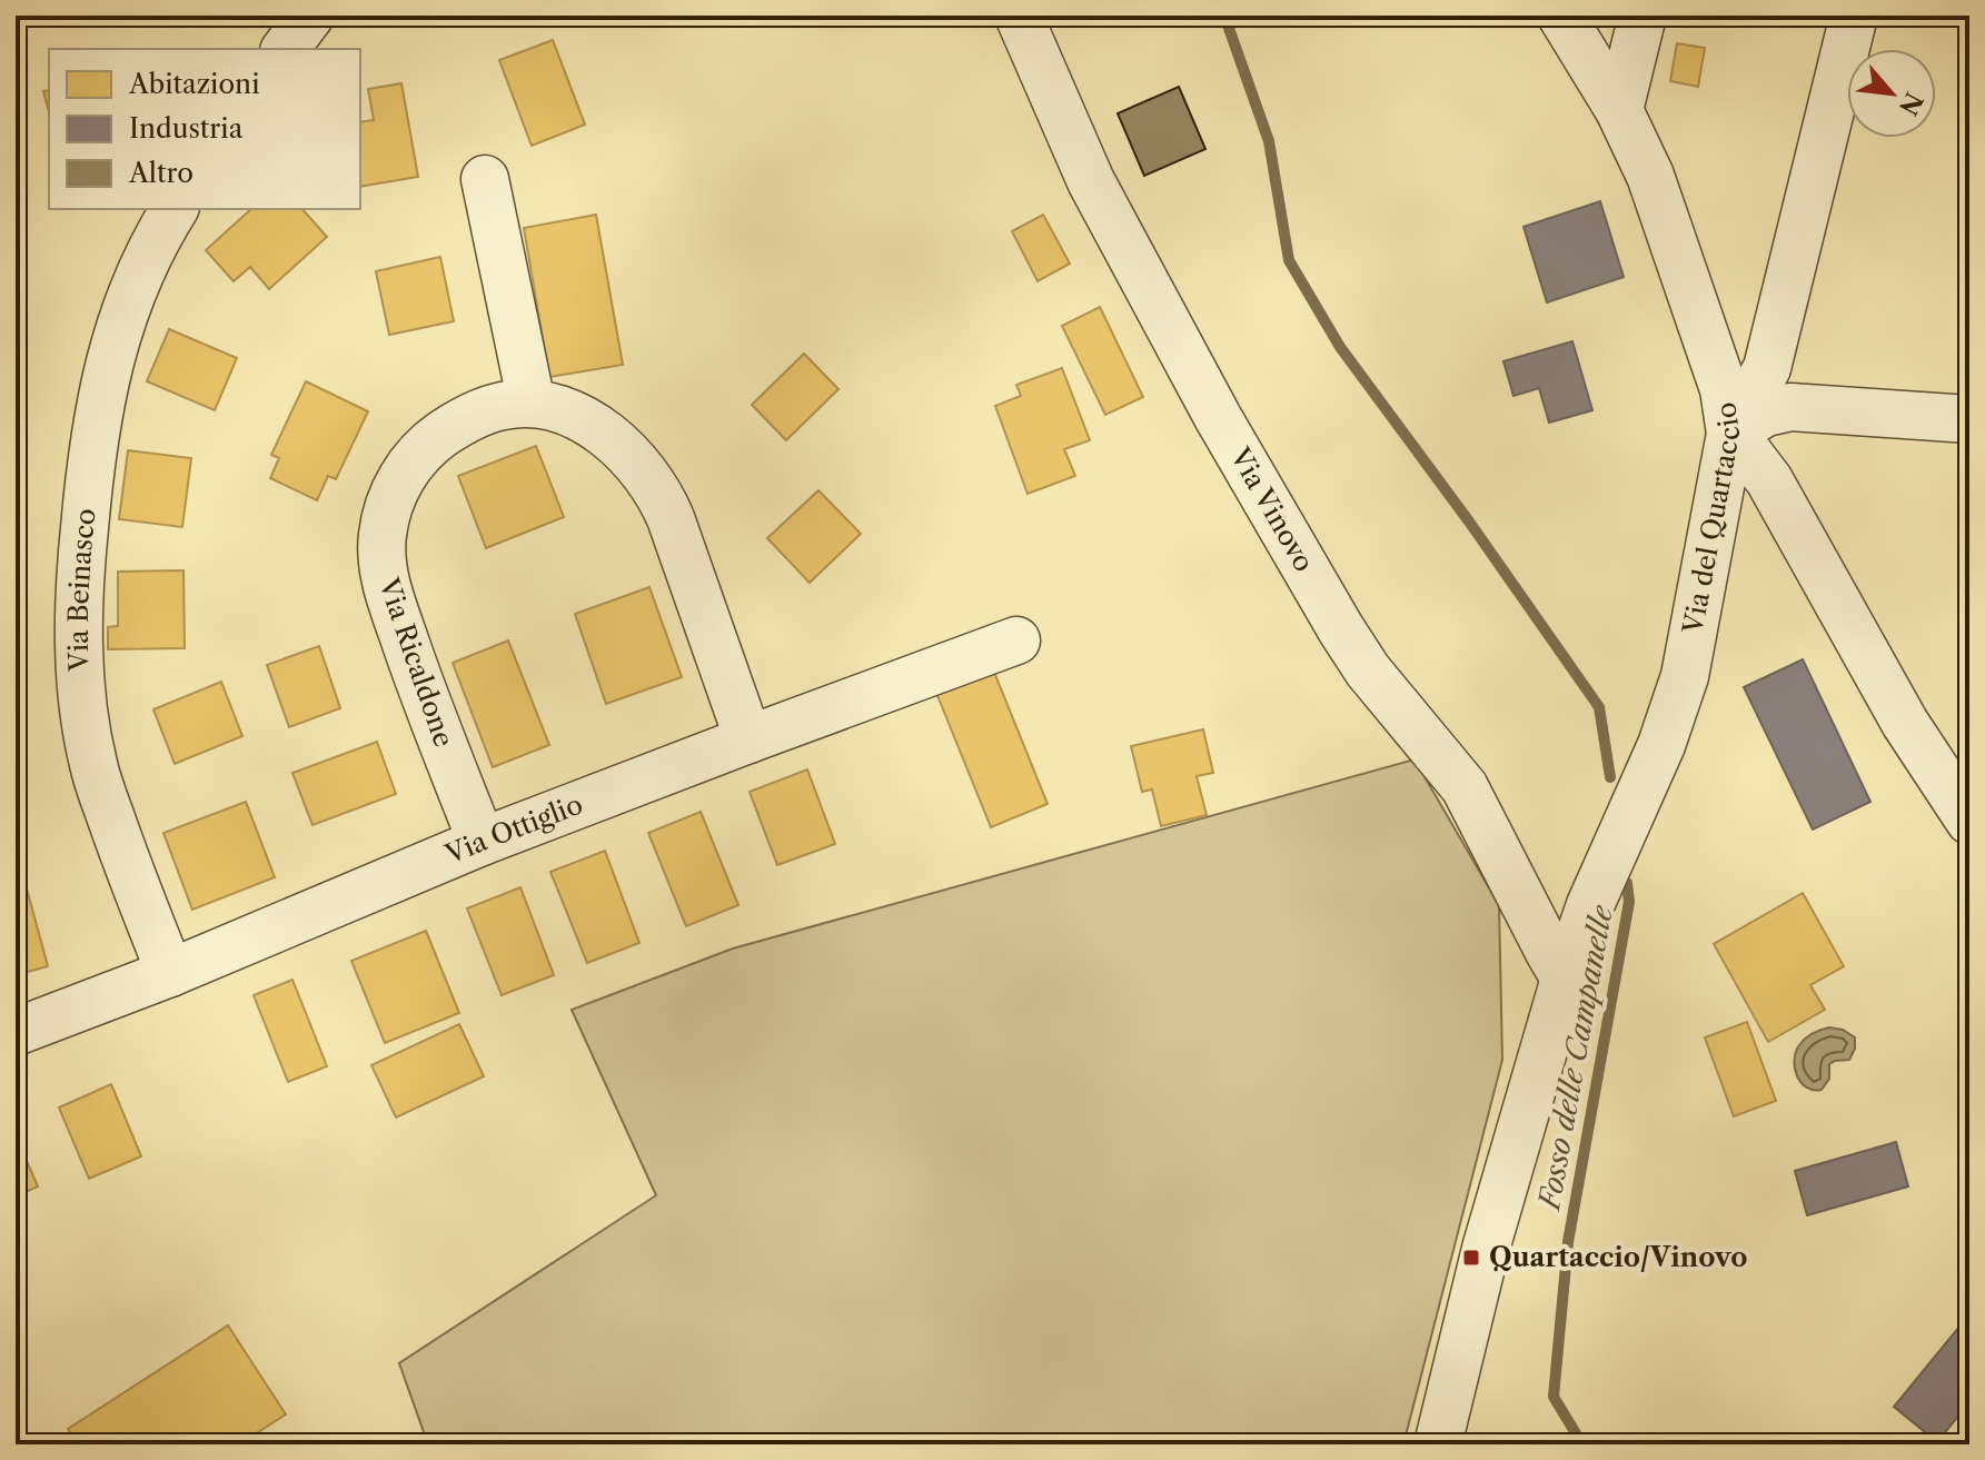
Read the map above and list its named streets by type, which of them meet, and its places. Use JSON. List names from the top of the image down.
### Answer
{
  "streets": {
    "street": [
      "Via Vinovo",
      "Via del Quartaccio",
      "Via Beinasco",
      "Via Ricaldone",
      "Via Ottiglio"
    ]
  },
  "crossings": [
    ["Via Vinovo", "Via del Quartaccio"],
    ["Via Beinasco", "Via Ottiglio"],
    ["Via Ricaldone", "Via Ottiglio"]
  ],
  "water": ["Fosso delle Campanelle"],
  "places": {
    "transit": ["Quartaccio/Vinovo"]
  },
  "legend": ["Abitazioni", "Industria", "Altro"],
  "north": "bottom right"
}
